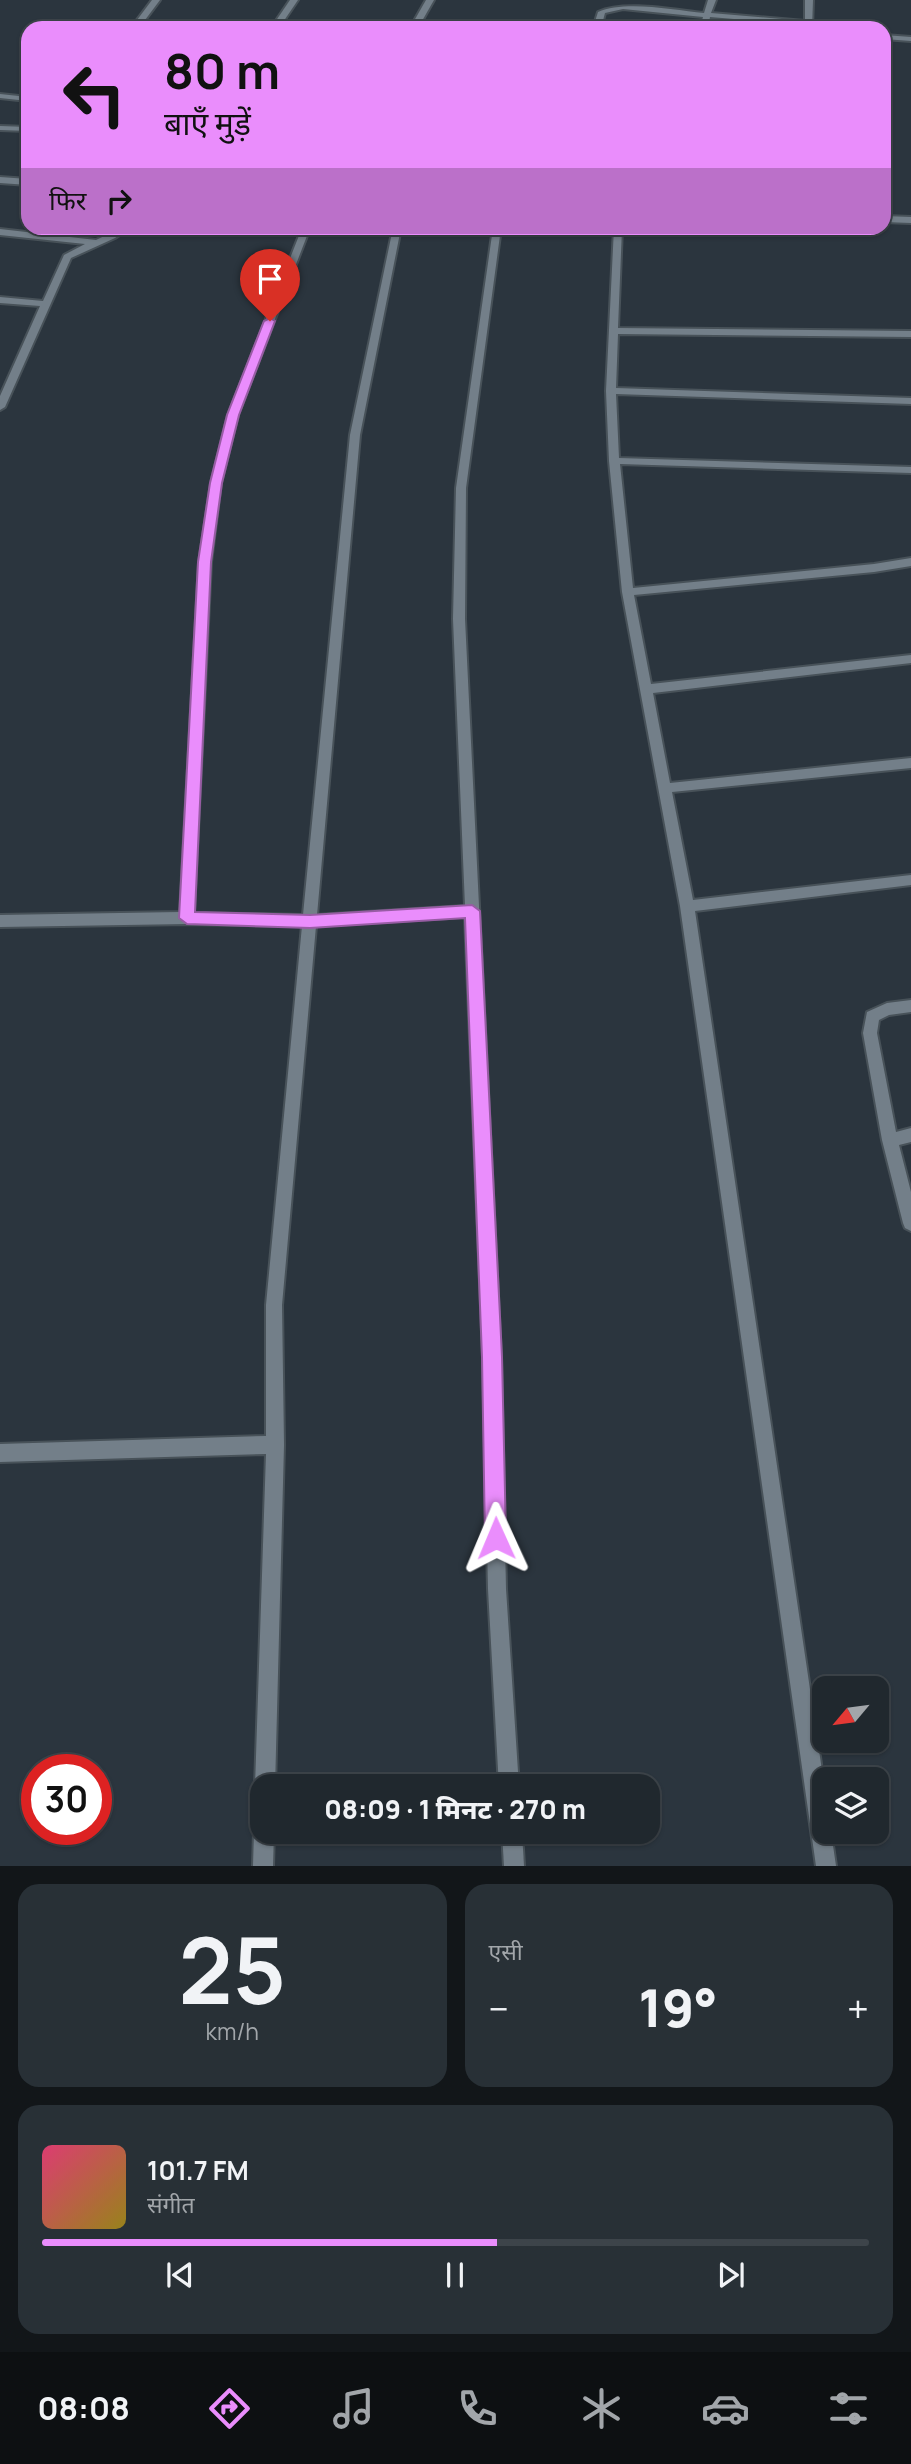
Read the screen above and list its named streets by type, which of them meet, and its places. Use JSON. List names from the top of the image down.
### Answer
{
  "north": "bottom left",
  "page": {
    "turn": ["80 m", "बाएँ मुड़ें"],
    "then": "फिर",
    "limit": "30",
    "trip": "08:09 · 1 मिनट · 270 m",
    "tile": [
      ["25", "km/h"],
      "एसी"
    ],
    "heat": ["−", "19°", "+"],
    "song": ["101.7 FM", "संगीत"],
    "tabs": "08:08"
  }
}
